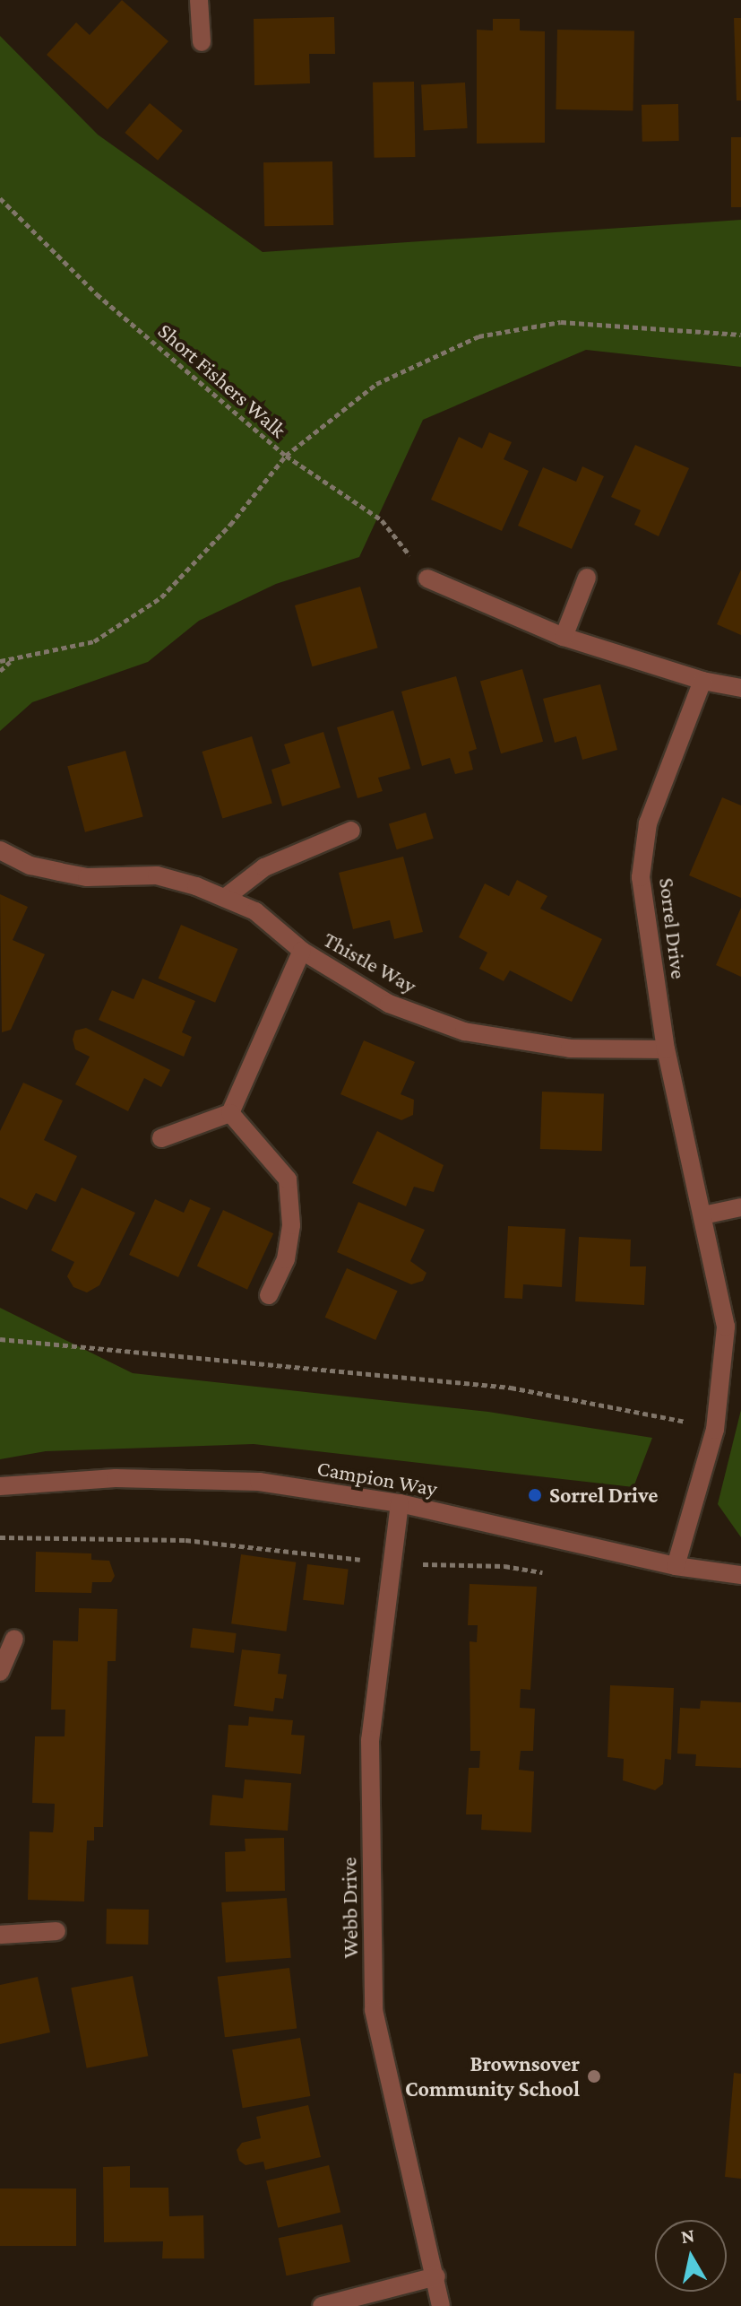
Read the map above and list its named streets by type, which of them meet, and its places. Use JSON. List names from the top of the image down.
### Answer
{
  "streets": {
    "street": [
      "Sorrel Drive",
      "Thistle Way",
      "Campion Way",
      "Webb Drive"
    ],
    "path": ["Short Fishers Walk"]
  },
  "crossings": [
    ["Sorrel Drive", "Thistle Way"],
    ["Sorrel Drive", "Campion Way"],
    ["Campion Way", "Webb Drive"]
  ],
  "places": ["Sorrel Drive", "Brownsover Community School"],
  "north": "top"
}
